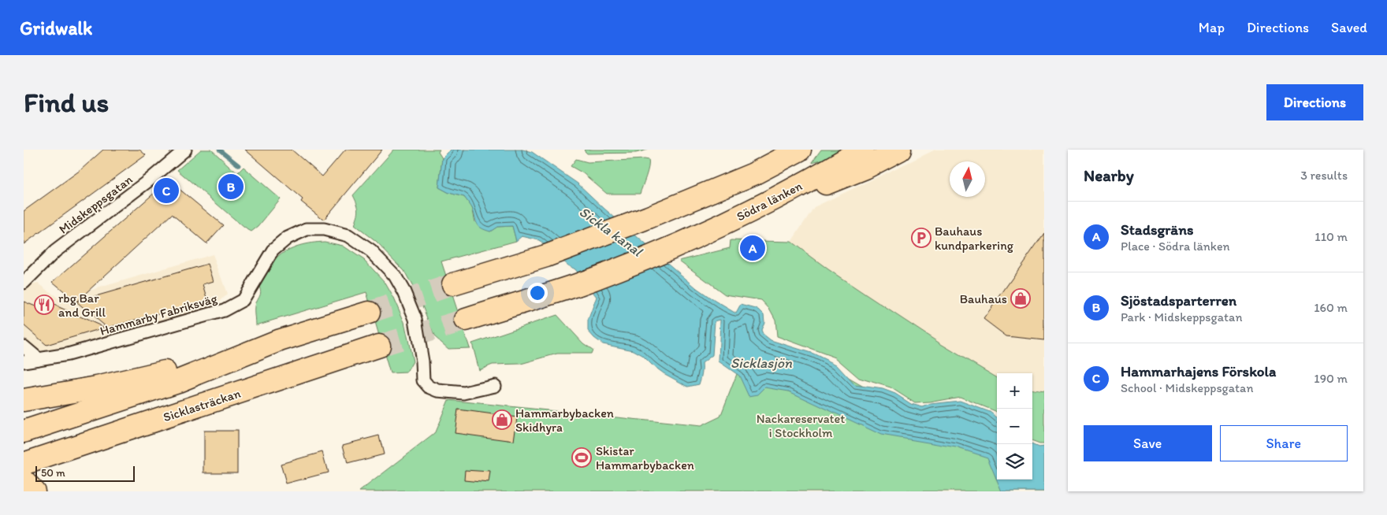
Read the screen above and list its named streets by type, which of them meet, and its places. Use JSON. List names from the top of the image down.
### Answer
{
  "streets": {
    "highway": ["Södra länken", "Sicklasträckan"],
    "street": ["Midskeppsgatan", "Hammarby Fabriksväg"]
  },
  "water": ["Sickla kanal", "Sicklasjön"],
  "parks": ["Nackareservatet i Stockholm"],
  "places": {
    "parking": ["Bauhaus kundparkering"],
    "shop": ["Bauhaus", "Hammarbybacken Skidhyra"],
    "restaurant": ["rbg Bar and Grill"],
    "sports": ["Skistar Hammarbybacken"]
  },
  "scale_bar": "50 m",
  "north": "top",
  "page": {
    "header": "Gridwalk",
    "nav": ["Map", "Directions", "Saved"],
    "buttons": [
      "Directions",
      ["Save", "Share"]
    ],
    "title": "Find us",
    "heading": ["Nearby", "3 results"],
    "pins": ["B", "C", "A"],
    "list": [
      {
        "mark": "A",
        "name": "Stadsgräns",
        "note": "Place · Södra länken",
        "value": "110 m"
      },
      {
        "mark": "B",
        "name": "Sjöstadsparterren",
        "note": "Park · Midskeppsgatan",
        "value": "160 m"
      },
      {
        "mark": "C",
        "name": "Hammarhajens Förskola",
        "note": "School · Midskeppsgatan",
        "value": "190 m"
      }
    ],
    "map_buttons": ["+", "−"],
    "scale": "50 m"
  }
}
